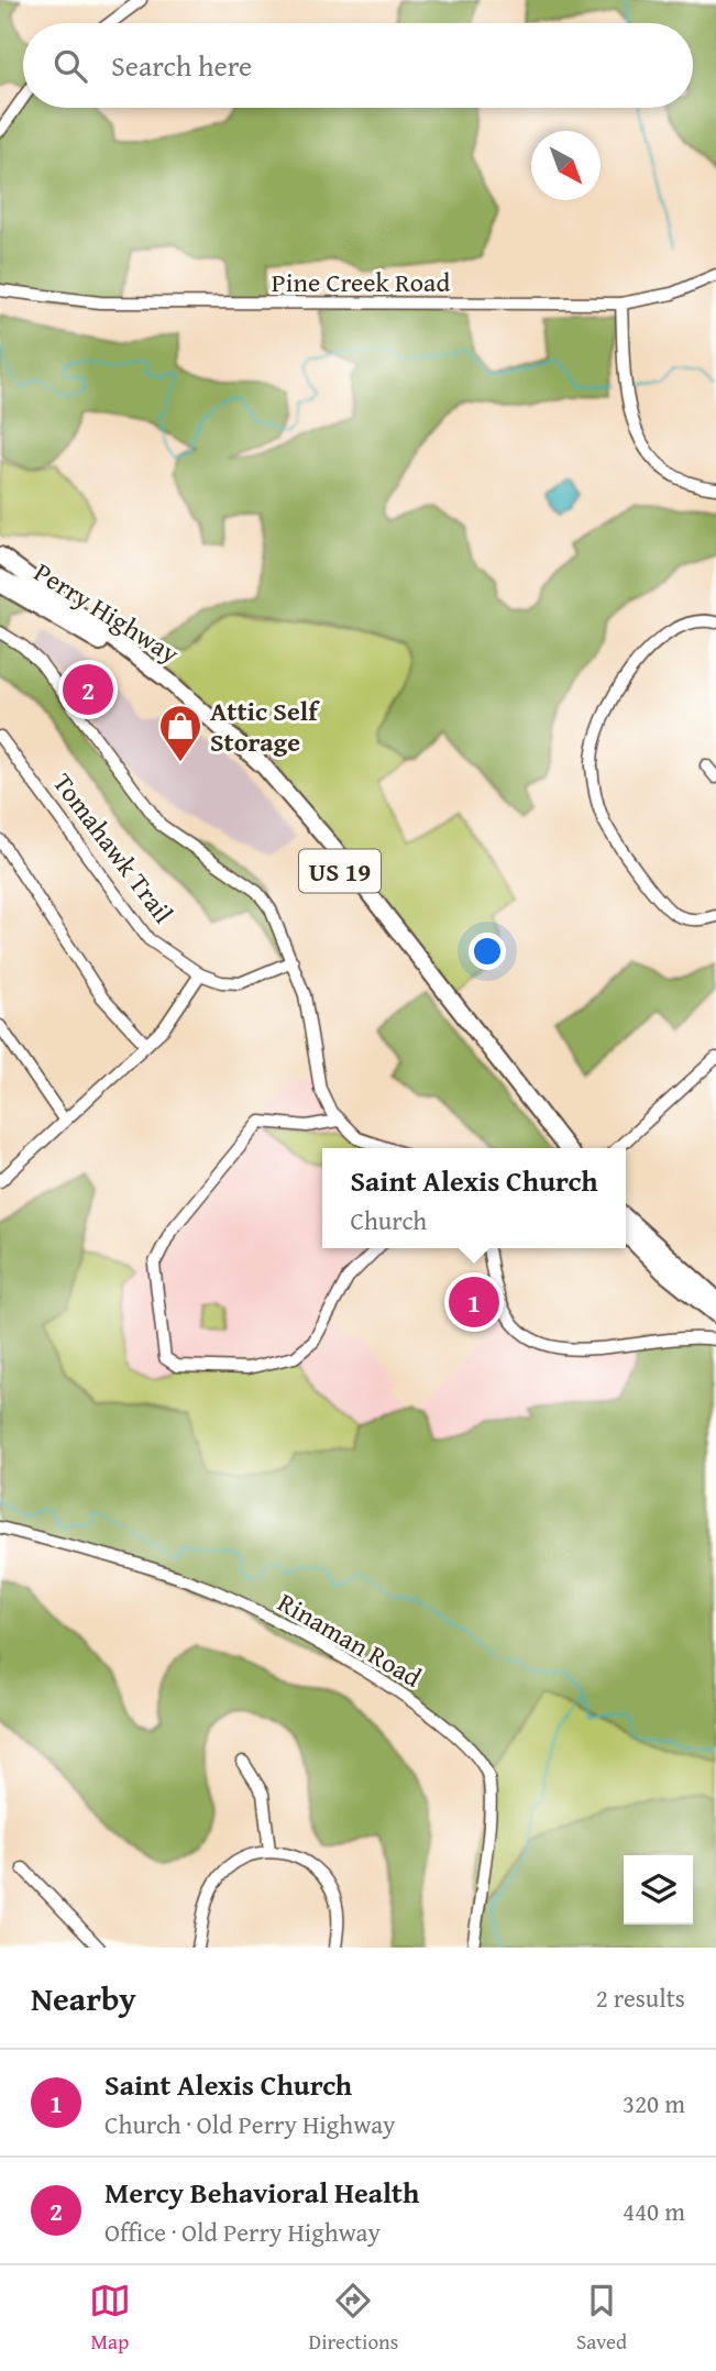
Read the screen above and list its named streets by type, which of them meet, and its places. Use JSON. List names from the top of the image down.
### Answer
{
  "streets": {
    "highway": ["Perry Highway", "US 19"],
    "street": ["Pine Creek Road", "Tomahawk Trail", "Rinaman Road"]
  },
  "places": {
    "shop": ["Attic Self Storage"]
  },
  "north": "bottom right",
  "page": {
    "search": "Search here",
    "pins": ["2", "1"],
    "popup": ["Saint Alexis Church", "Church"],
    "heading": ["Nearby", "2 results"],
    "list": [
      {
        "mark": "1",
        "name": "Saint Alexis Church",
        "note": "Church · Old Perry Highway",
        "value": "320 m"
      },
      {
        "mark": "2",
        "name": "Mercy Behavioral Health",
        "note": "Office · Old Perry Highway",
        "value": "440 m"
      }
    ],
    "nav": ["Map", "Directions", "Saved"]
  }
}
